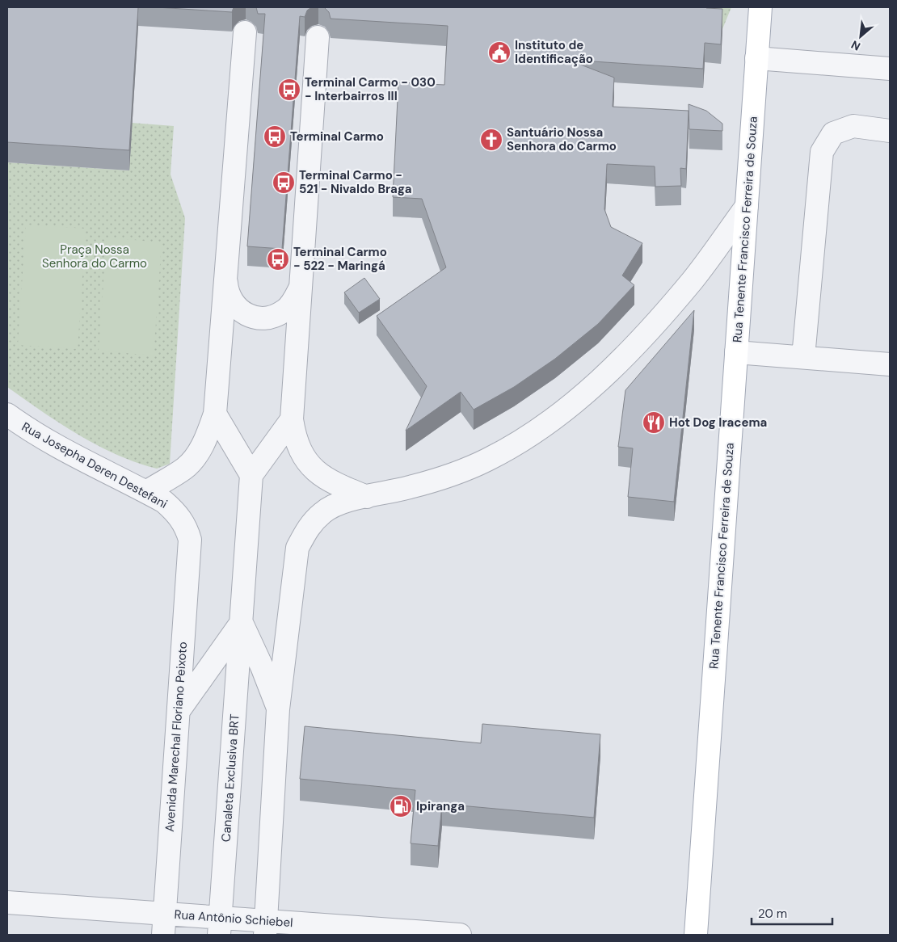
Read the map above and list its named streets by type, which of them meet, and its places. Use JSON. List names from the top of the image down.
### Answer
{
  "streets": {
    "main road": ["Rua Tenente Francisco Ferreira de Souza"],
    "street": [
      "Rua Josepha Deren Destefani",
      "Avenida Marechal Floriano Peixoto",
      "Canaleta Exclusiva BRT",
      "Rua Antônio Schiebel"
    ]
  },
  "crossings": [
    ["Rua Josepha Deren Destefani", "Avenida Marechal Floriano Peixoto"],
    ["Avenida Marechal Floriano Peixoto", "Rua Antônio Schiebel"],
    ["Canaleta Exclusiva BRT", "Rua Antônio Schiebel"]
  ],
  "parks": ["Praça Nossa Senhora do Carmo"],
  "places": {
    "public building": ["Instituto de Identificação"],
    "bus stop": [
      "Terminal Carmo - 030 - Interbairros III",
      "Terminal Carmo",
      "Terminal Carmo - 521 - Nivaldo Braga",
      "Terminal Carmo - 522 - Maringá"
    ],
    "church": ["Santuário Nossa Senhora do Carmo"],
    "restaurant": ["Hot Dog Iracema"],
    "fuel station": ["Ipiranga"]
  },
  "scale_bar": "20 m",
  "north": "bottom left"
}
